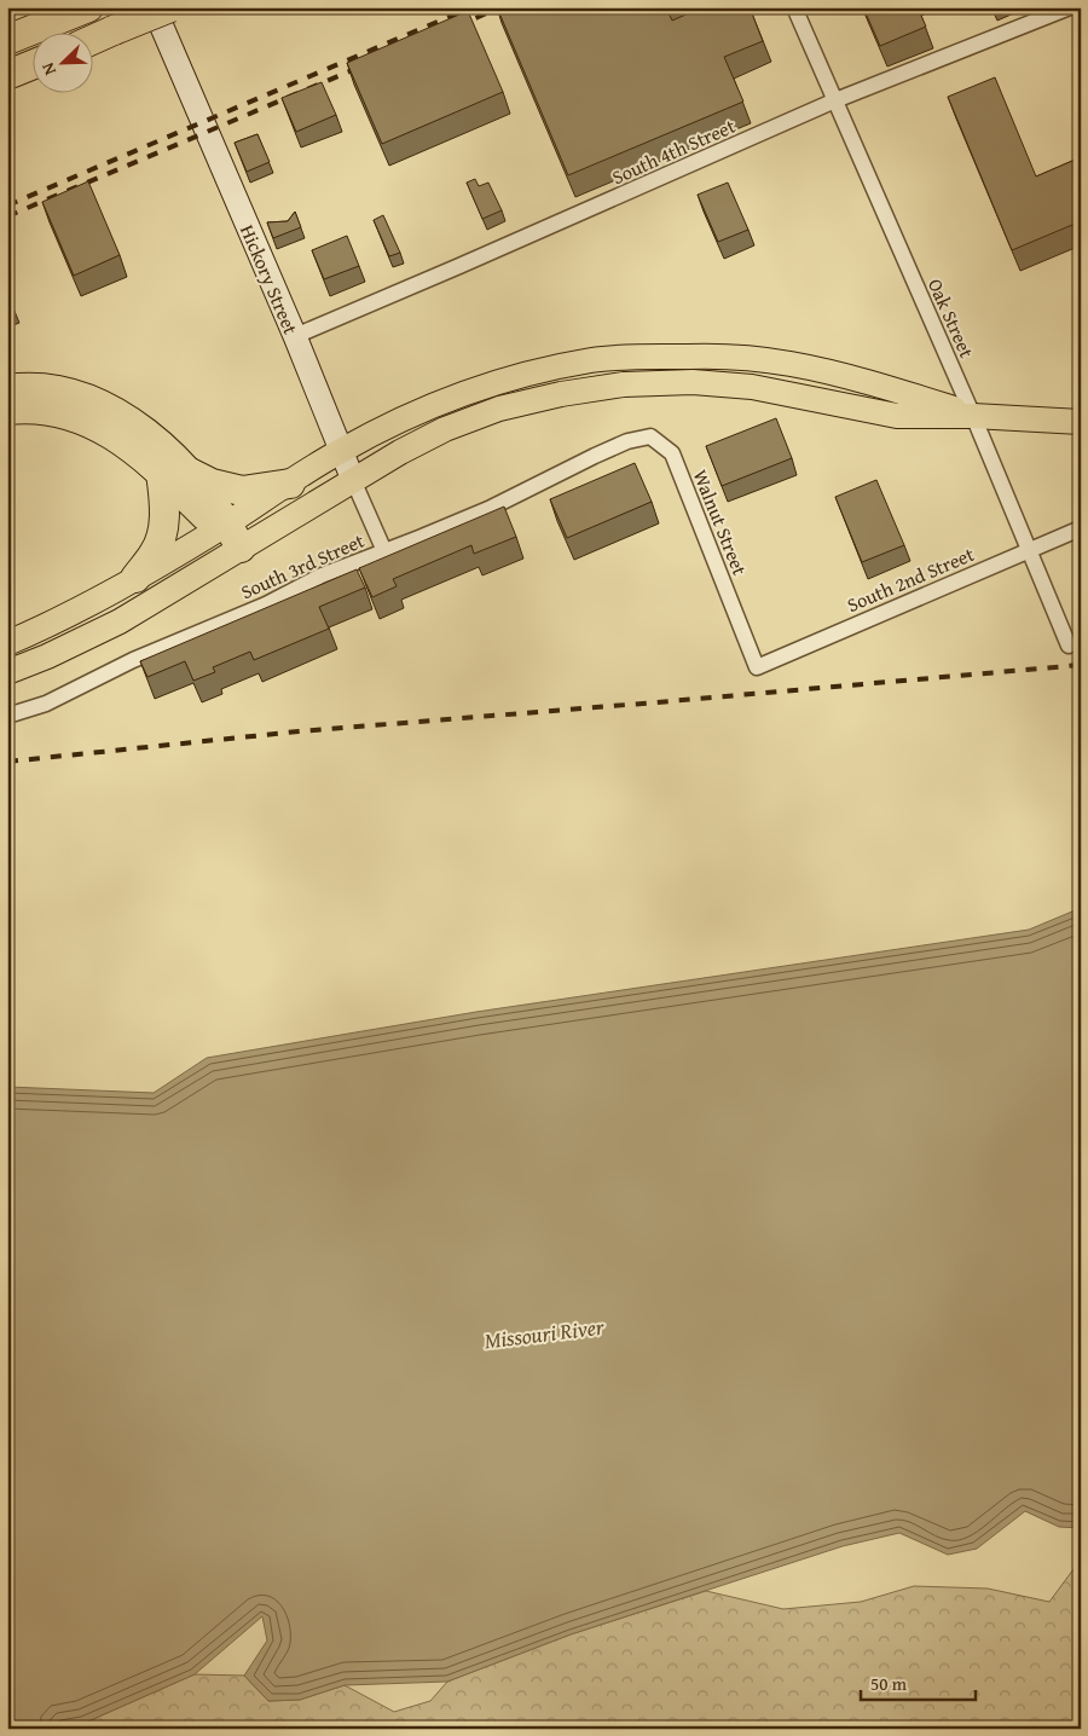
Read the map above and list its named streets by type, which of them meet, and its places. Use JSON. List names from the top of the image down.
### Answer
{
  "streets": {
    "street": [
      "South 4th Street",
      "Hickory Street",
      "Oak Street",
      "Walnut Street",
      "South 3rd Street",
      "South 2nd Street"
    ]
  },
  "crossings": [
    ["South 4th Street", "Hickory Street"],
    ["South 4th Street", "Oak Street"],
    ["Hickory Street", "South 3rd Street"],
    ["Oak Street", "South 2nd Street"],
    ["Walnut Street", "South 3rd Street"],
    ["Walnut Street", "South 2nd Street"]
  ],
  "water": ["Missouri River"],
  "scale_bar": "50 m",
  "north": "bottom left"
}
